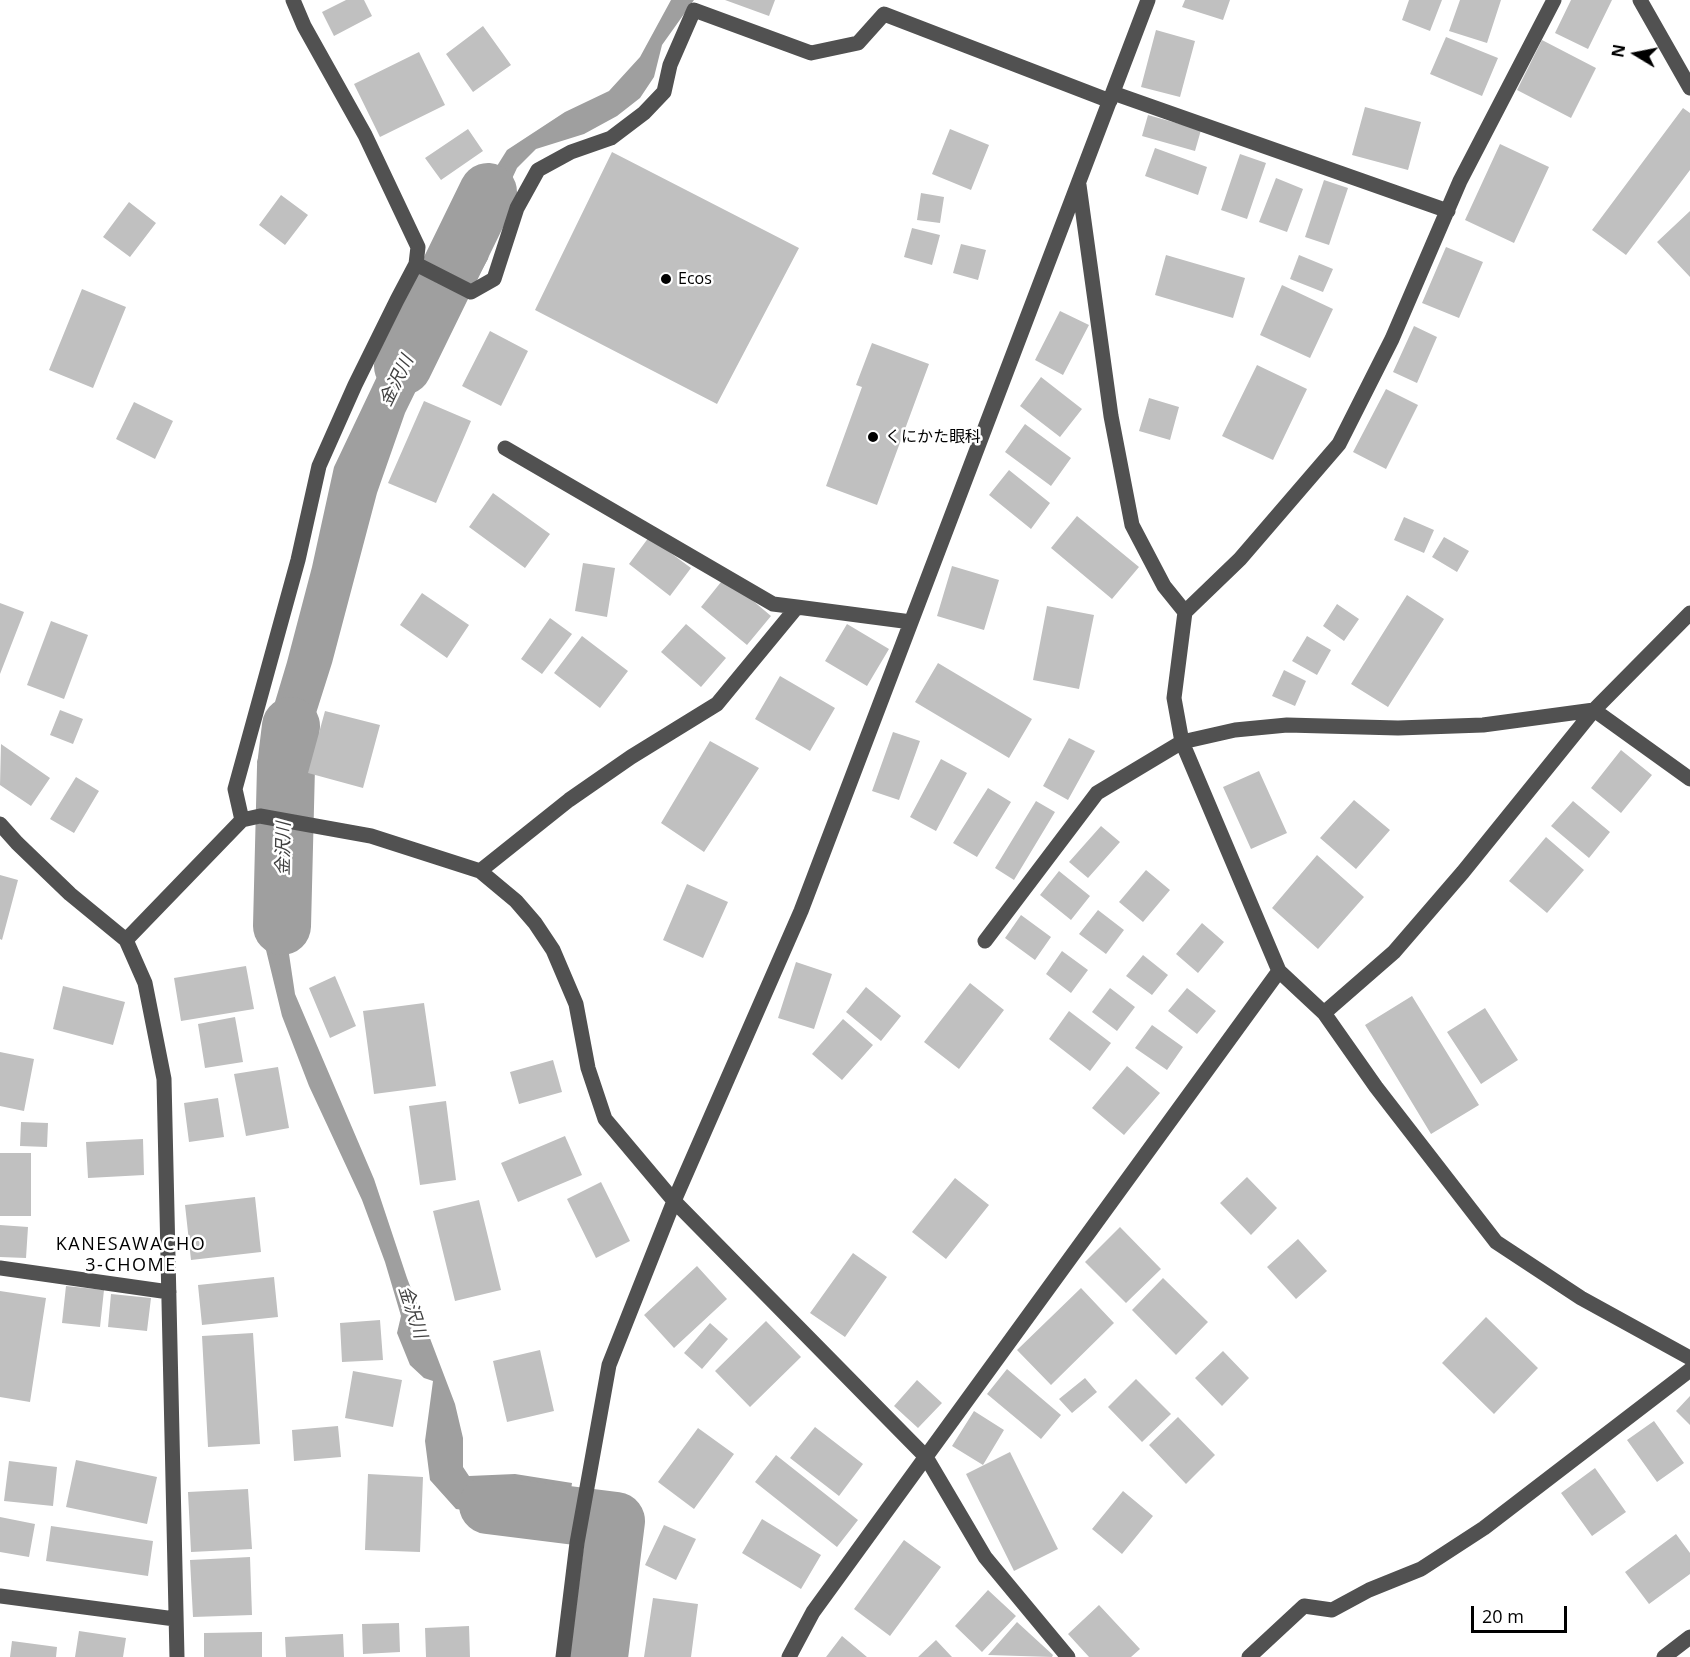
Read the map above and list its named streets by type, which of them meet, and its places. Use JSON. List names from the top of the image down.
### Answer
{
  "districts": ["KANESAWACHO 3-CHOME"],
  "water": ["金沢川"],
  "places": ["Ecos", "くにかた眼科"],
  "scale_bar": "20 m",
  "north": "left"
}
